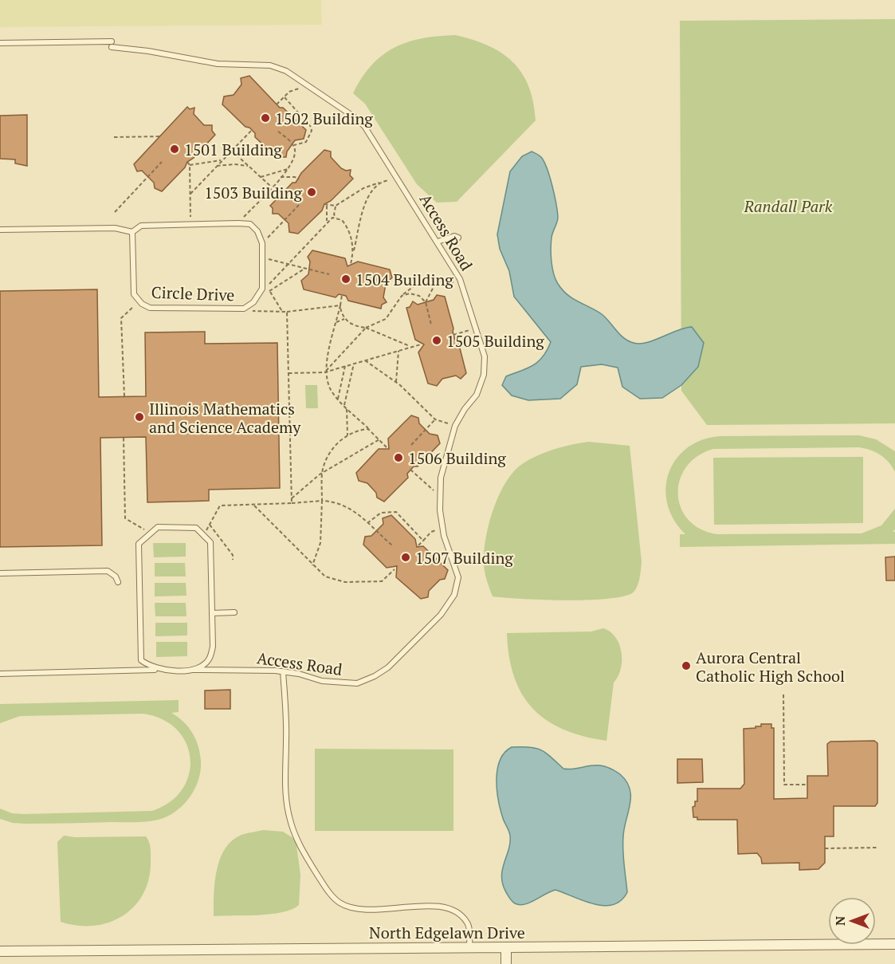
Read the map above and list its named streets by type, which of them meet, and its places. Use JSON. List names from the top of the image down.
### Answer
{
  "streets": {
    "street": ["North Edgelawn Drive"],
    "lane": ["Access Road", "Circle Drive"]
  },
  "parks": ["Randall Park"],
  "places": [
    "1502 Building",
    "1501 Building",
    "1503 Building",
    "1504 Building",
    "1505 Building",
    "Illinois Mathematics and Science Academy",
    "1506 Building",
    "1507 Building",
    "Aurora Central Catholic High School"
  ],
  "north": "left"
}
